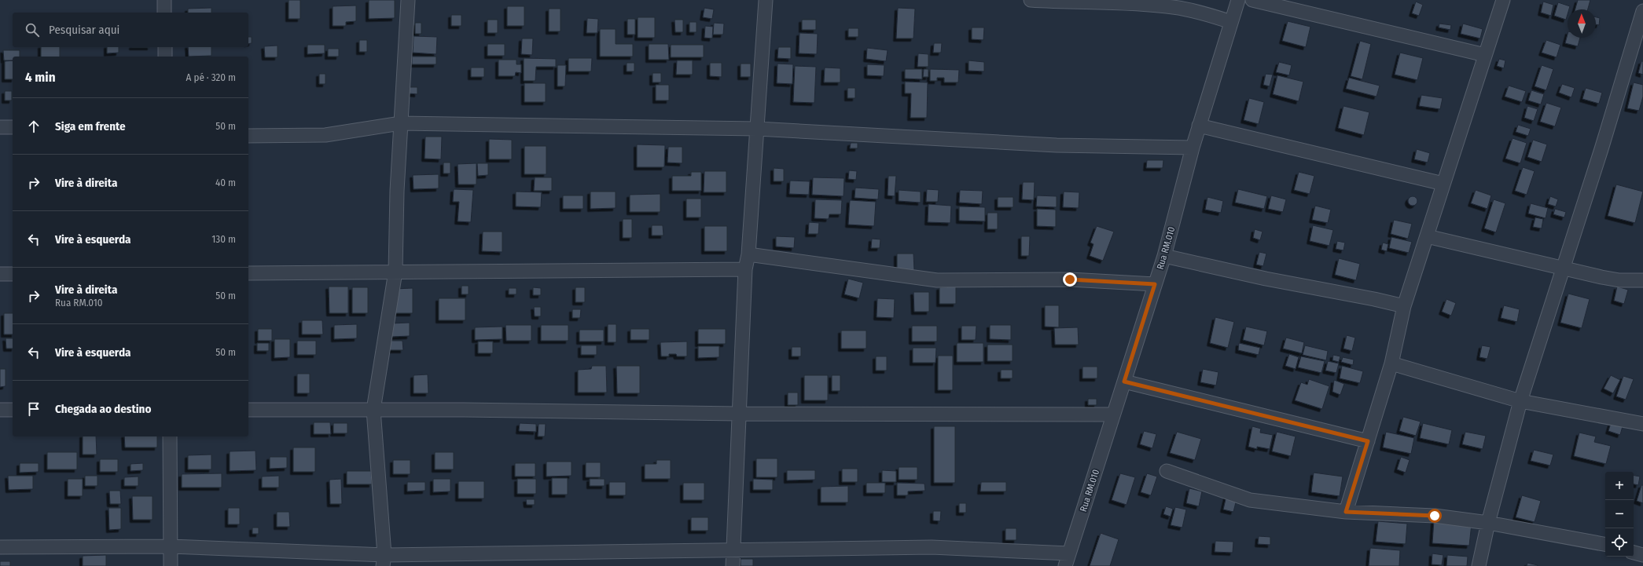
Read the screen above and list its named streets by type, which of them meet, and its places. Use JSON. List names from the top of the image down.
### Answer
{
  "streets": {
    "street": ["Rua RM.010"]
  },
  "north": "top",
  "page": {
    "search": "Pesquisar aqui",
    "heading": ["4 min", "A pé · 320 m"],
    "list": [
      ["Siga em frente", "50 m"],
      ["Vire à direita", "40 m"],
      ["Vire à esquerda", "130 m"],
      ["Vire à direita", "Rua RM.010", "50 m"],
      ["Vire à esquerda", "50 m"],
      "Chegada ao destino"
    ],
    "map_buttons": ["+", "−"]
  }
}
